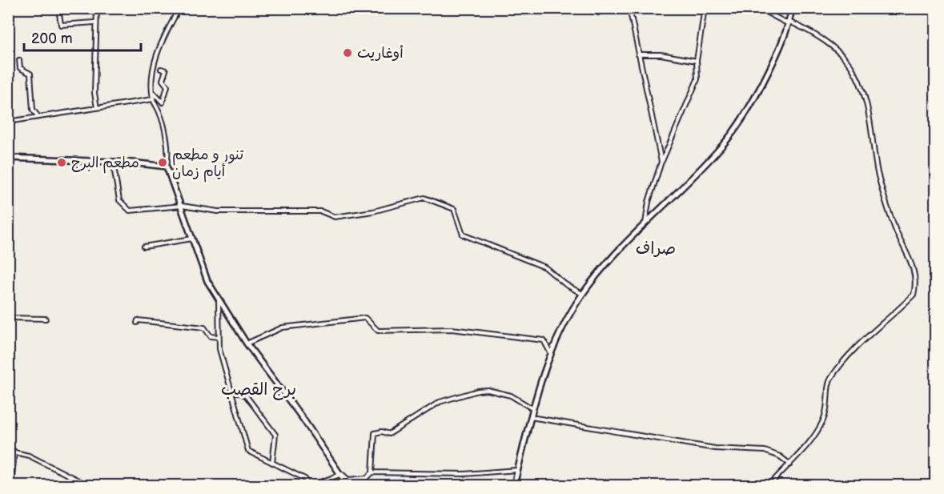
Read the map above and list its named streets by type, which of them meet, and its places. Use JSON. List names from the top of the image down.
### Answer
{
  "districts": ["صراف", "برج القصب"],
  "places": ["أوغاريت", "مطعم البرج", "تنور و مطعم أيام زمان"],
  "scale_bar": "200 m"
}
